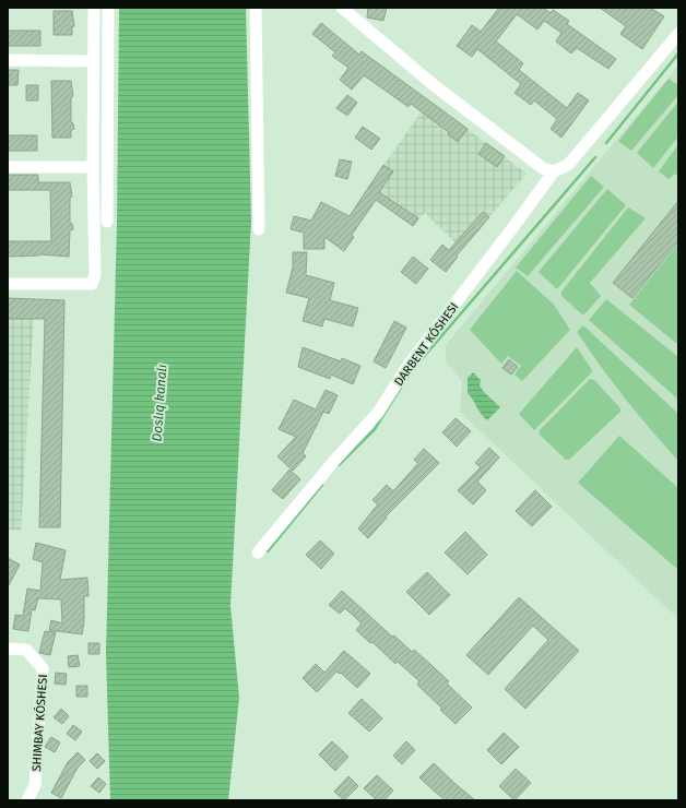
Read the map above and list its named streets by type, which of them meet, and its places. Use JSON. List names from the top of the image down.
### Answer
{
  "streets": {
    "street": ["DARBENT KÓSHESI"]
  },
  "water": ["Doslıq kanalı"]
}
